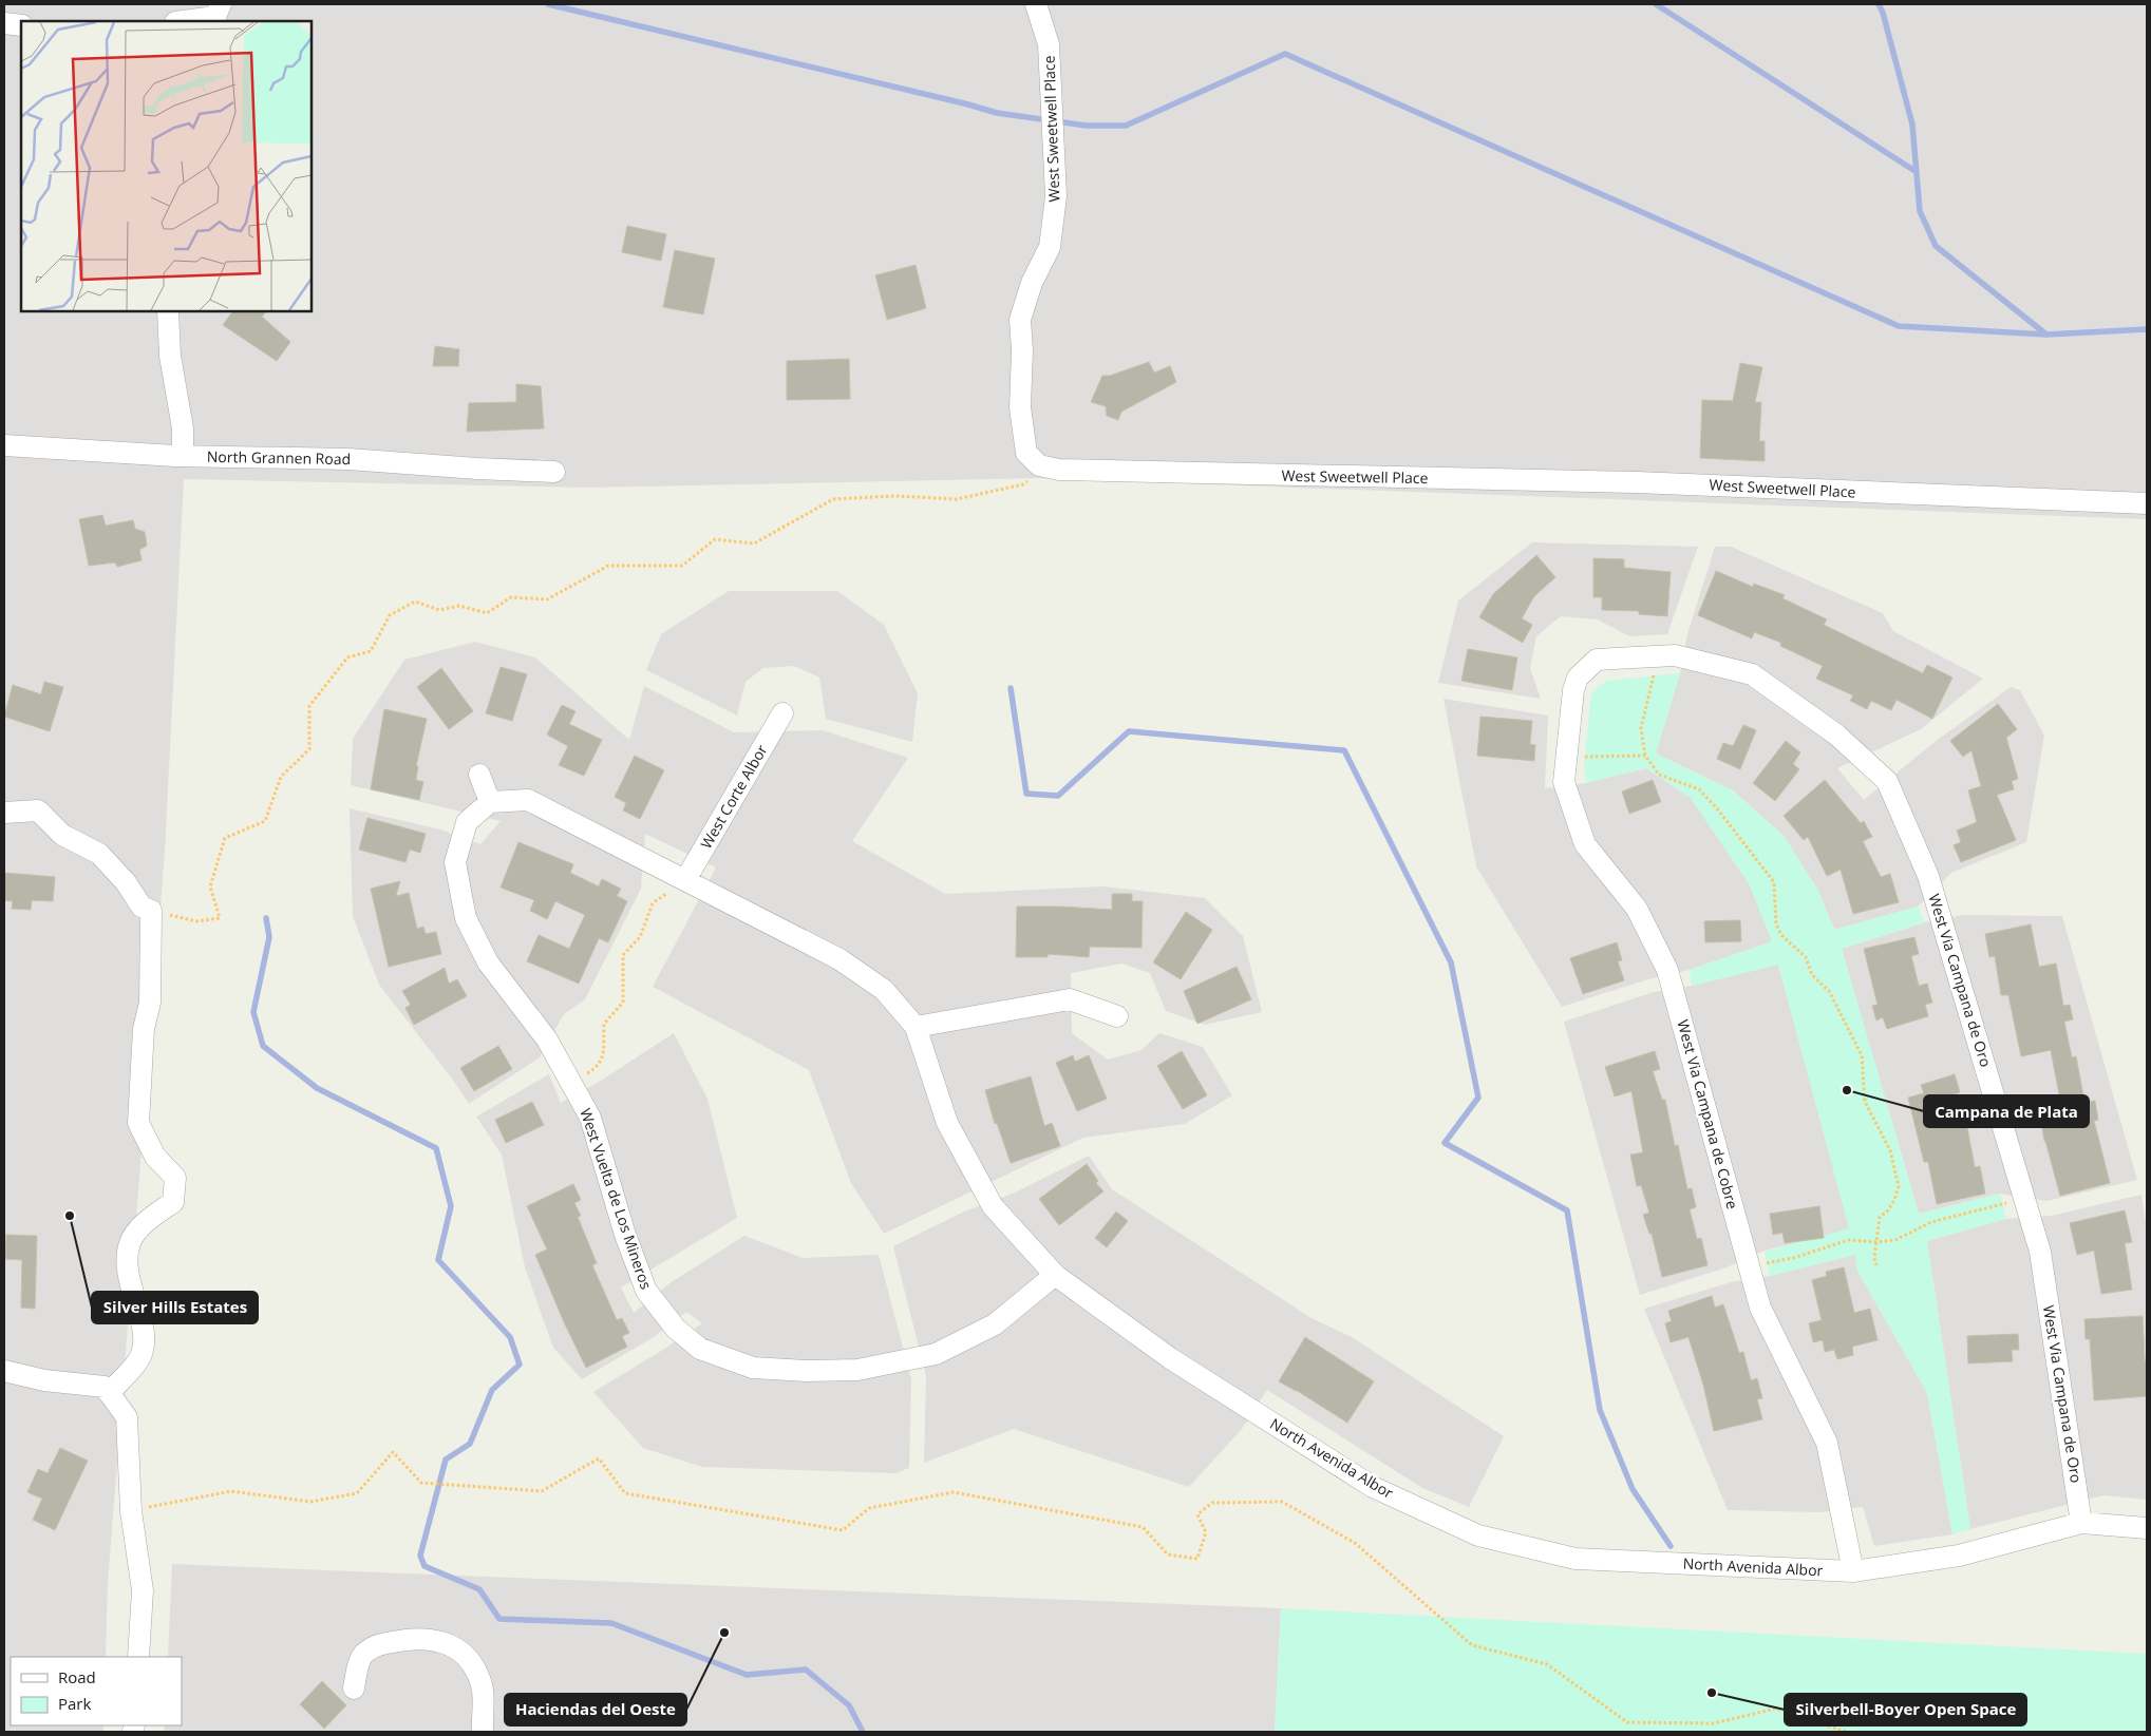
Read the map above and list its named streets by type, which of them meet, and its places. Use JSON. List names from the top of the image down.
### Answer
{
  "streets": {
    "street": [
      "West Sweetwell Place",
      "North Grannen Road",
      "West Corte Albor",
      "West Via Campana de Oro",
      "West Via Campana de Cobre",
      "West Vuelta de Los Mineros",
      "North Avenida Albor"
    ]
  },
  "crossings": [
    ["West Via Campana de Oro", "West Via Campana de Cobre"],
    ["West Via Campana de Oro", "North Avenida Albor"],
    ["West Via Campana de Cobre", "North Avenida Albor"],
    ["West Vuelta de Los Mineros", "North Avenida Albor"]
  ],
  "places": [
    "Campana de Plata",
    "Silver Hills Estates",
    "Haciendas del Oeste",
    "Silverbell-Boyer Open Space"
  ],
  "legend": ["Road", "Park"]
}
